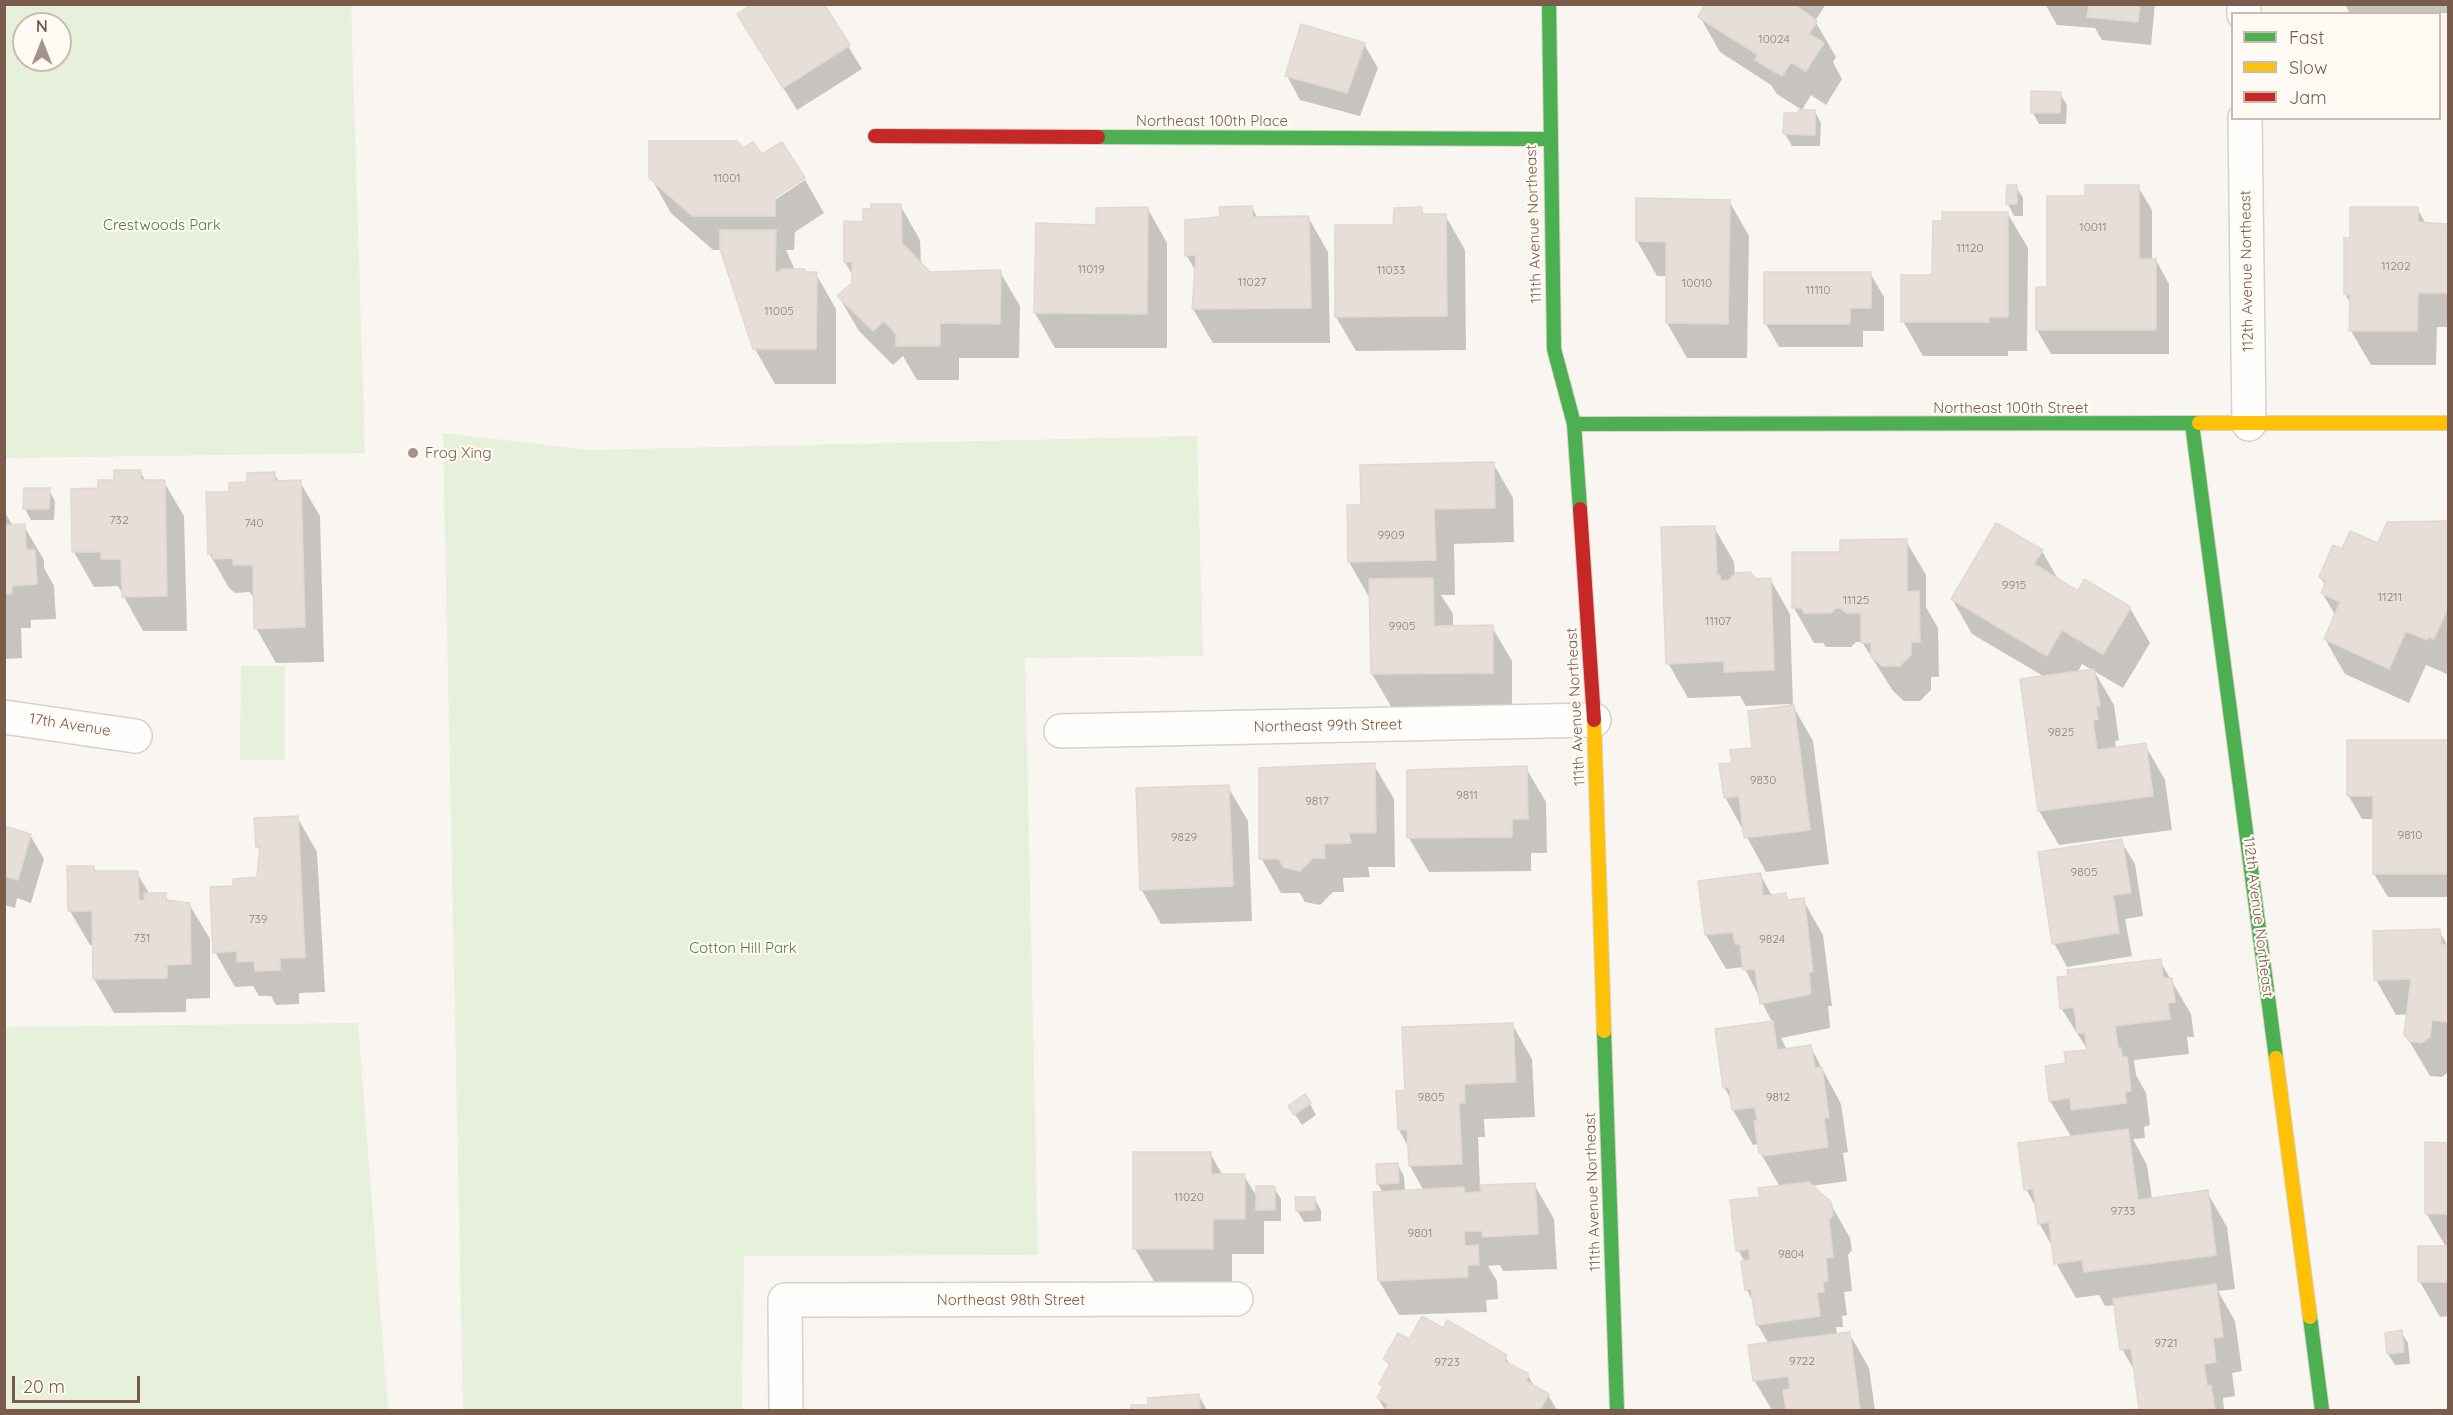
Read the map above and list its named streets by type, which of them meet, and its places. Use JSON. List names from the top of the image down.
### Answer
{
  "streets": {
    "street": [
      "Northeast 100th Place",
      "111th Avenue Northeast",
      "112th Avenue Northeast",
      "Northeast 100th Street",
      "17th Avenue",
      "Northeast 99th Street",
      "Northeast 98th Street"
    ]
  },
  "crossings": [
    ["Northeast 100th Place", "111th Avenue Northeast"],
    ["111th Avenue Northeast", "Northeast 100th Street"],
    ["111th Avenue Northeast", "Northeast 99th Street"],
    ["112th Avenue Northeast", "Northeast 100th Street"]
  ],
  "parks": ["Crestwoods Park", "Cotton Hill Park"],
  "places": ["Frog Xing"],
  "house_numbers": [
    "10024",
    "11001",
    "10011",
    "11120",
    "11202",
    "11019",
    "11033",
    "11027",
    "10010",
    "11110",
    "11005",
    "732",
    "740",
    "9909",
    "9915",
    "11211",
    "11125",
    "11107",
    "9905",
    "9825",
    "9830",
    "9811",
    "9817",
    "9810",
    "9829",
    "9805",
    "739",
    "731",
    "9824",
    "9805",
    "9812",
    "11020",
    "9733",
    "9801",
    "9804",
    "9721",
    "9722",
    "9723"
  ],
  "legend": ["Fast", "Slow", "Jam"],
  "scale_bar": "20 m",
  "north": "top"
}
